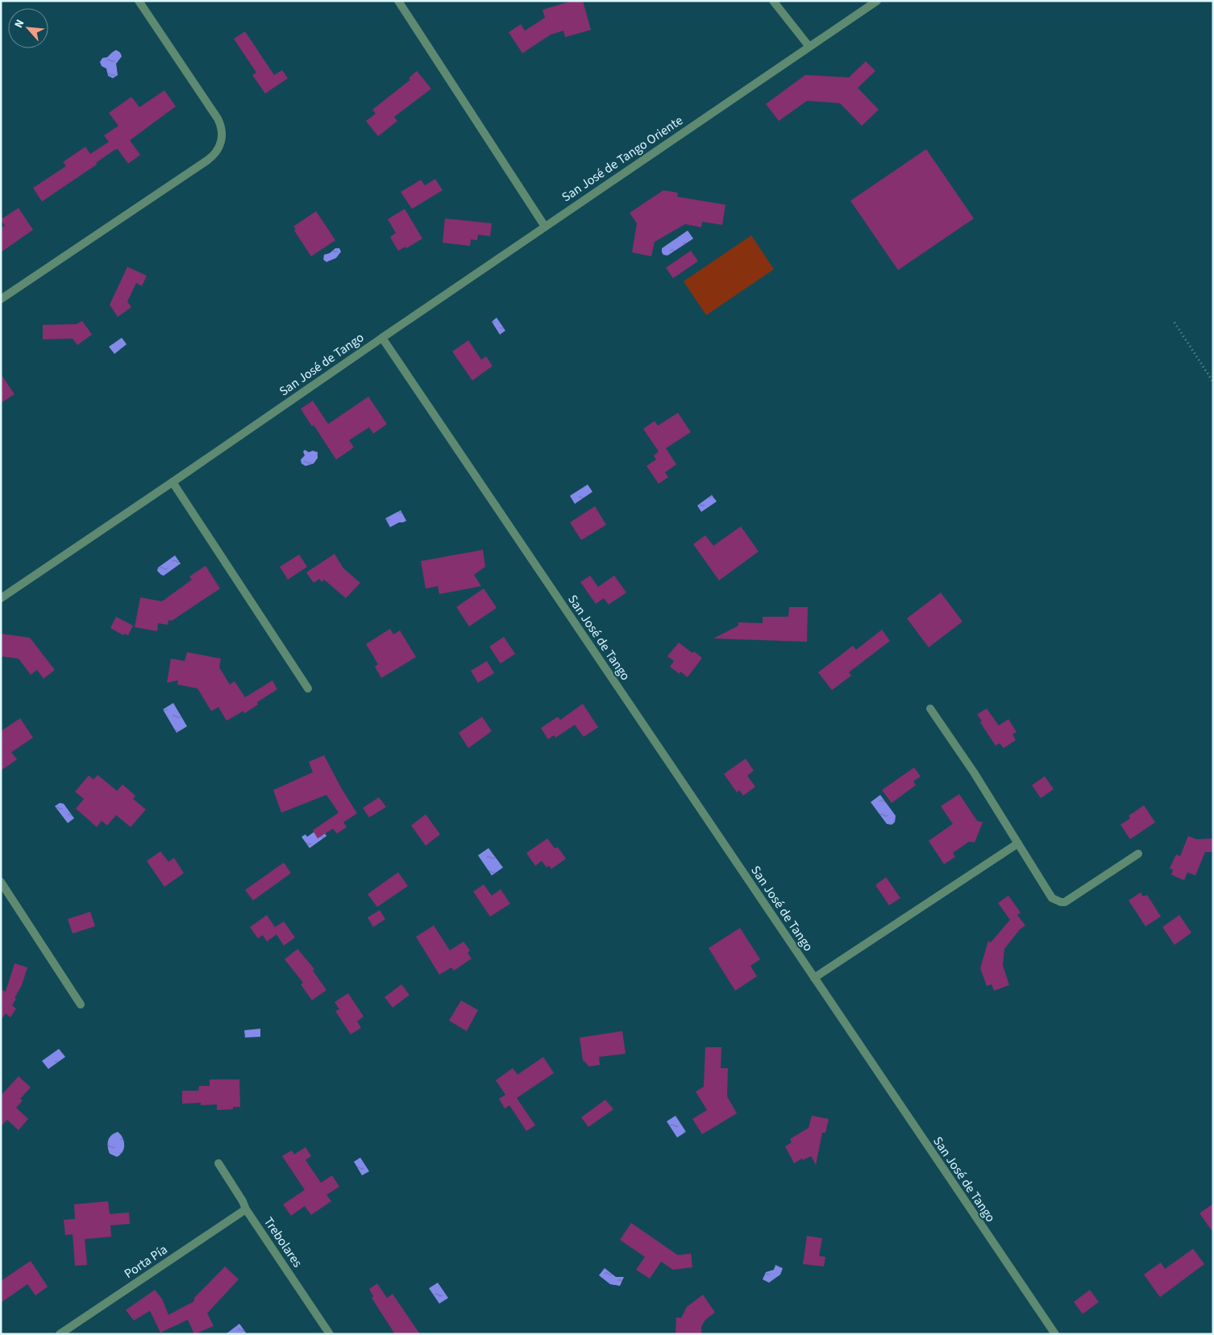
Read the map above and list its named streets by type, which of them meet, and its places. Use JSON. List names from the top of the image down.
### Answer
{
  "streets": {
    "street": [
      "San José de Tango Oriente",
      "San José de Tango",
      "Trebolares",
      "Porta Pía"
    ]
  },
  "crossings": [
    ["San José de Tango Oriente", "San José de Tango"],
    ["Trebolares", "Porta Pía"]
  ],
  "north": "top left"
}
